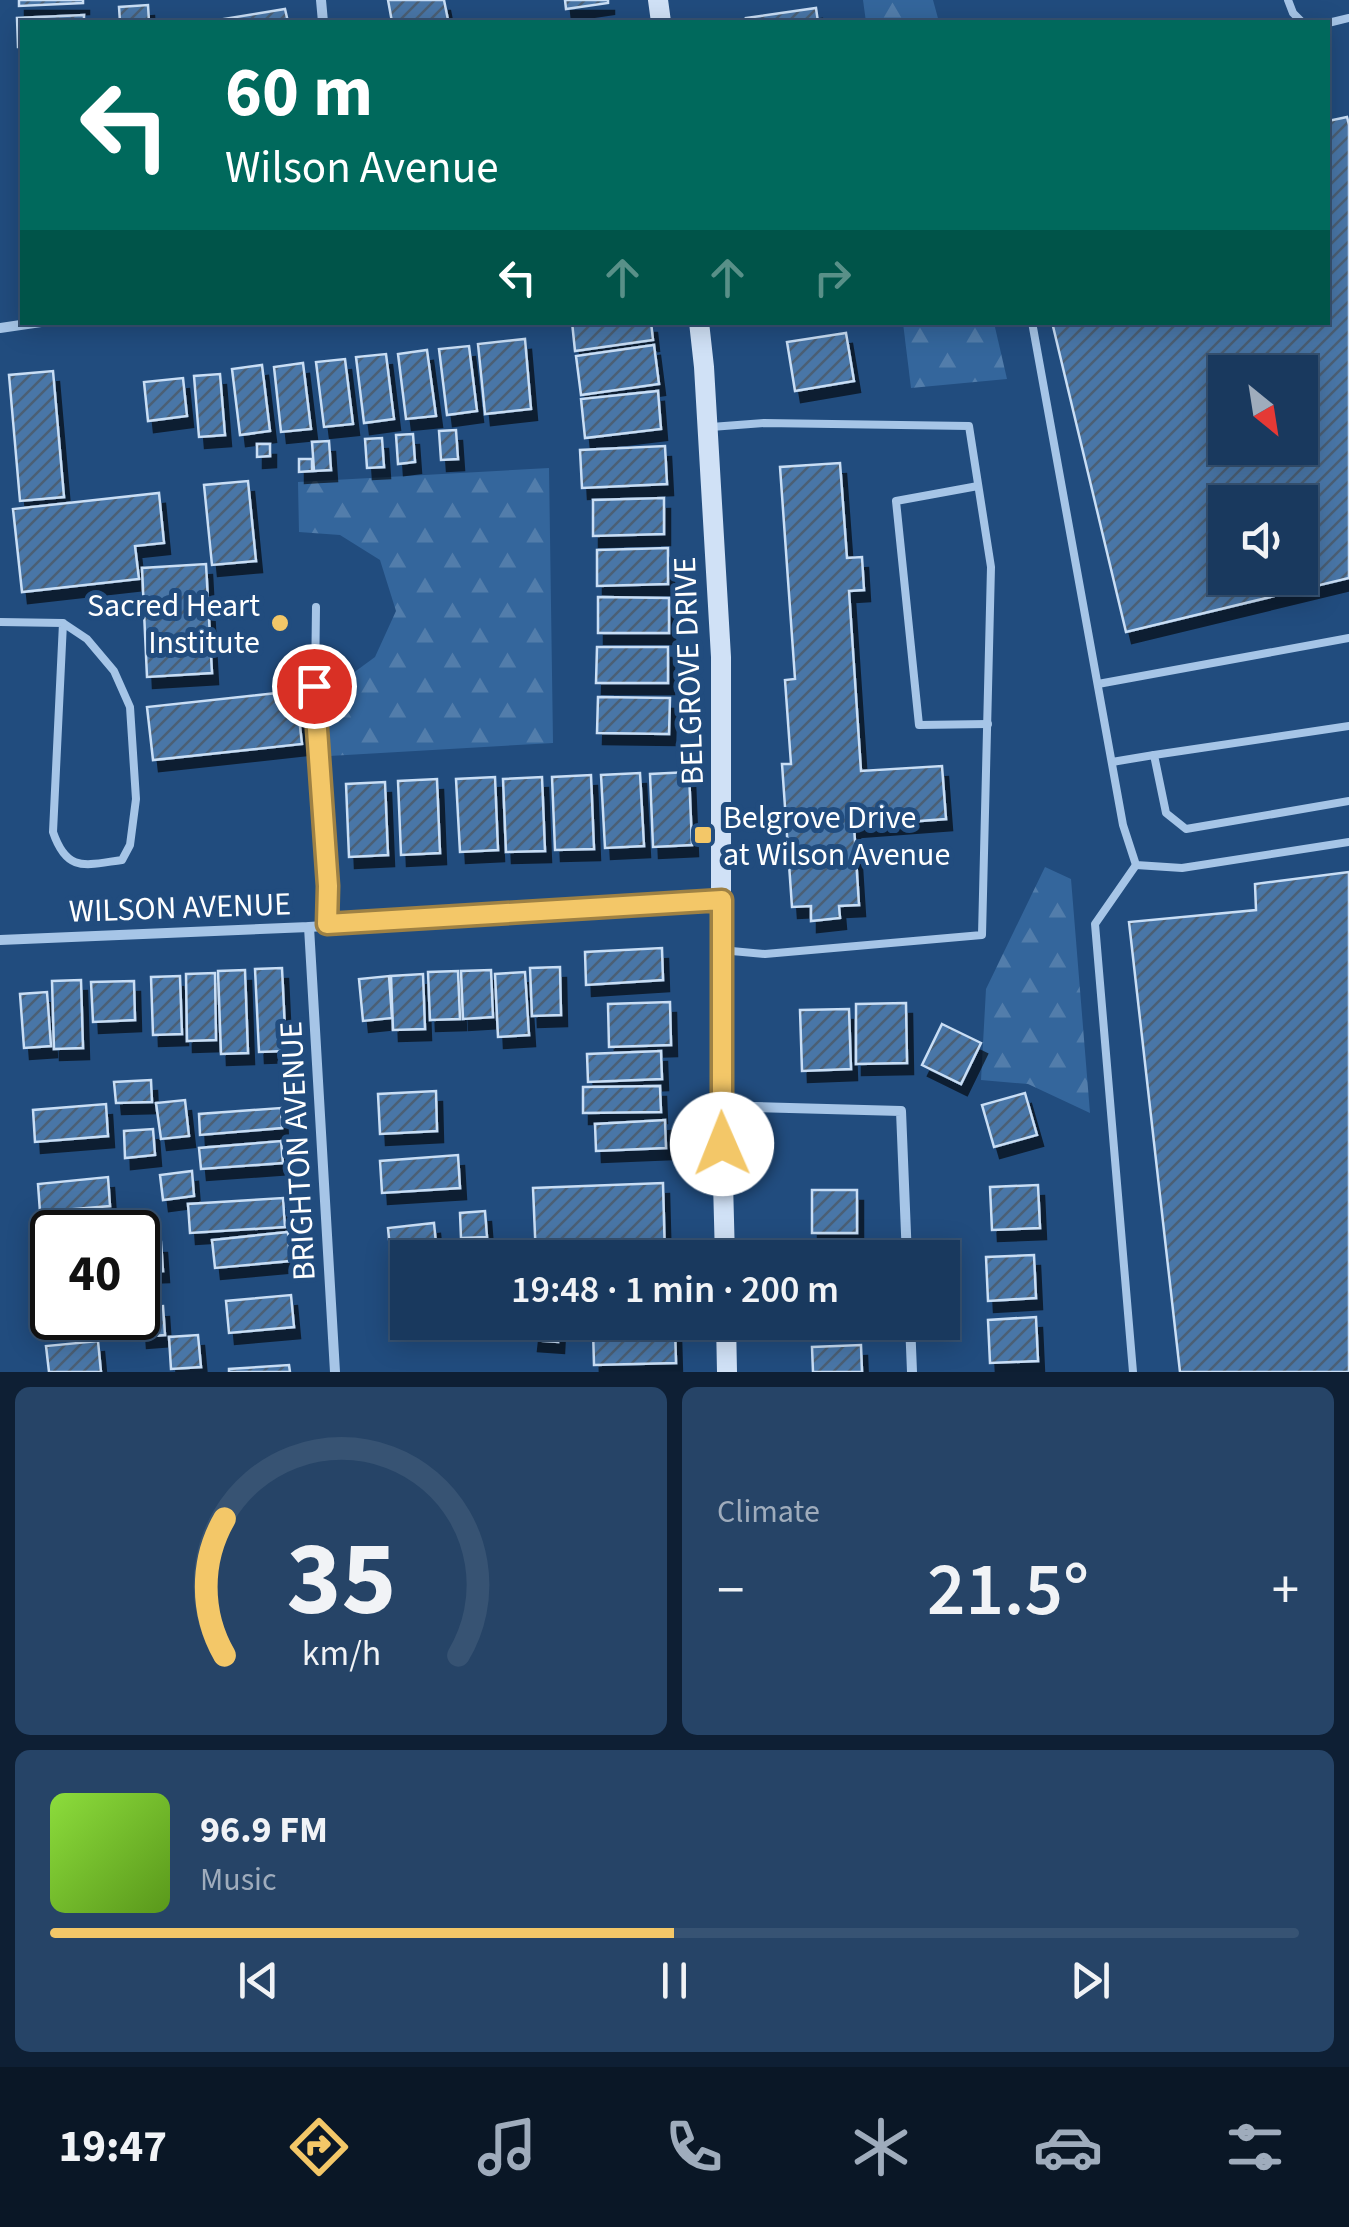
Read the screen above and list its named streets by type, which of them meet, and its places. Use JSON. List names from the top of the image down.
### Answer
{
  "streets": {
    "street": ["BELGROVE DRIVE", "WILSON AVENUE", "BRIGHTON AVENUE"]
  },
  "crossings": [
    ["BELGROVE DRIVE", "WILSON AVENUE"],
    ["WILSON AVENUE", "BRIGHTON AVENUE"]
  ],
  "places": {
    "other": ["Sacred Heart Institute"],
    "transit": ["Belgrove Drive at Wilson Avenue"]
  },
  "north": "bottom right",
  "page": {
    "turn": ["60 m", "Wilson Avenue"],
    "limit": "40",
    "trip": "19:48 · 1 min · 200 m",
    "tile": "Climate",
    "heat": ["−", "21.5°", "+"],
    "song": ["96.9 FM", "Music"],
    "tabs": "19:47",
    "gauge": ["35", "km/h"]
  }
}
